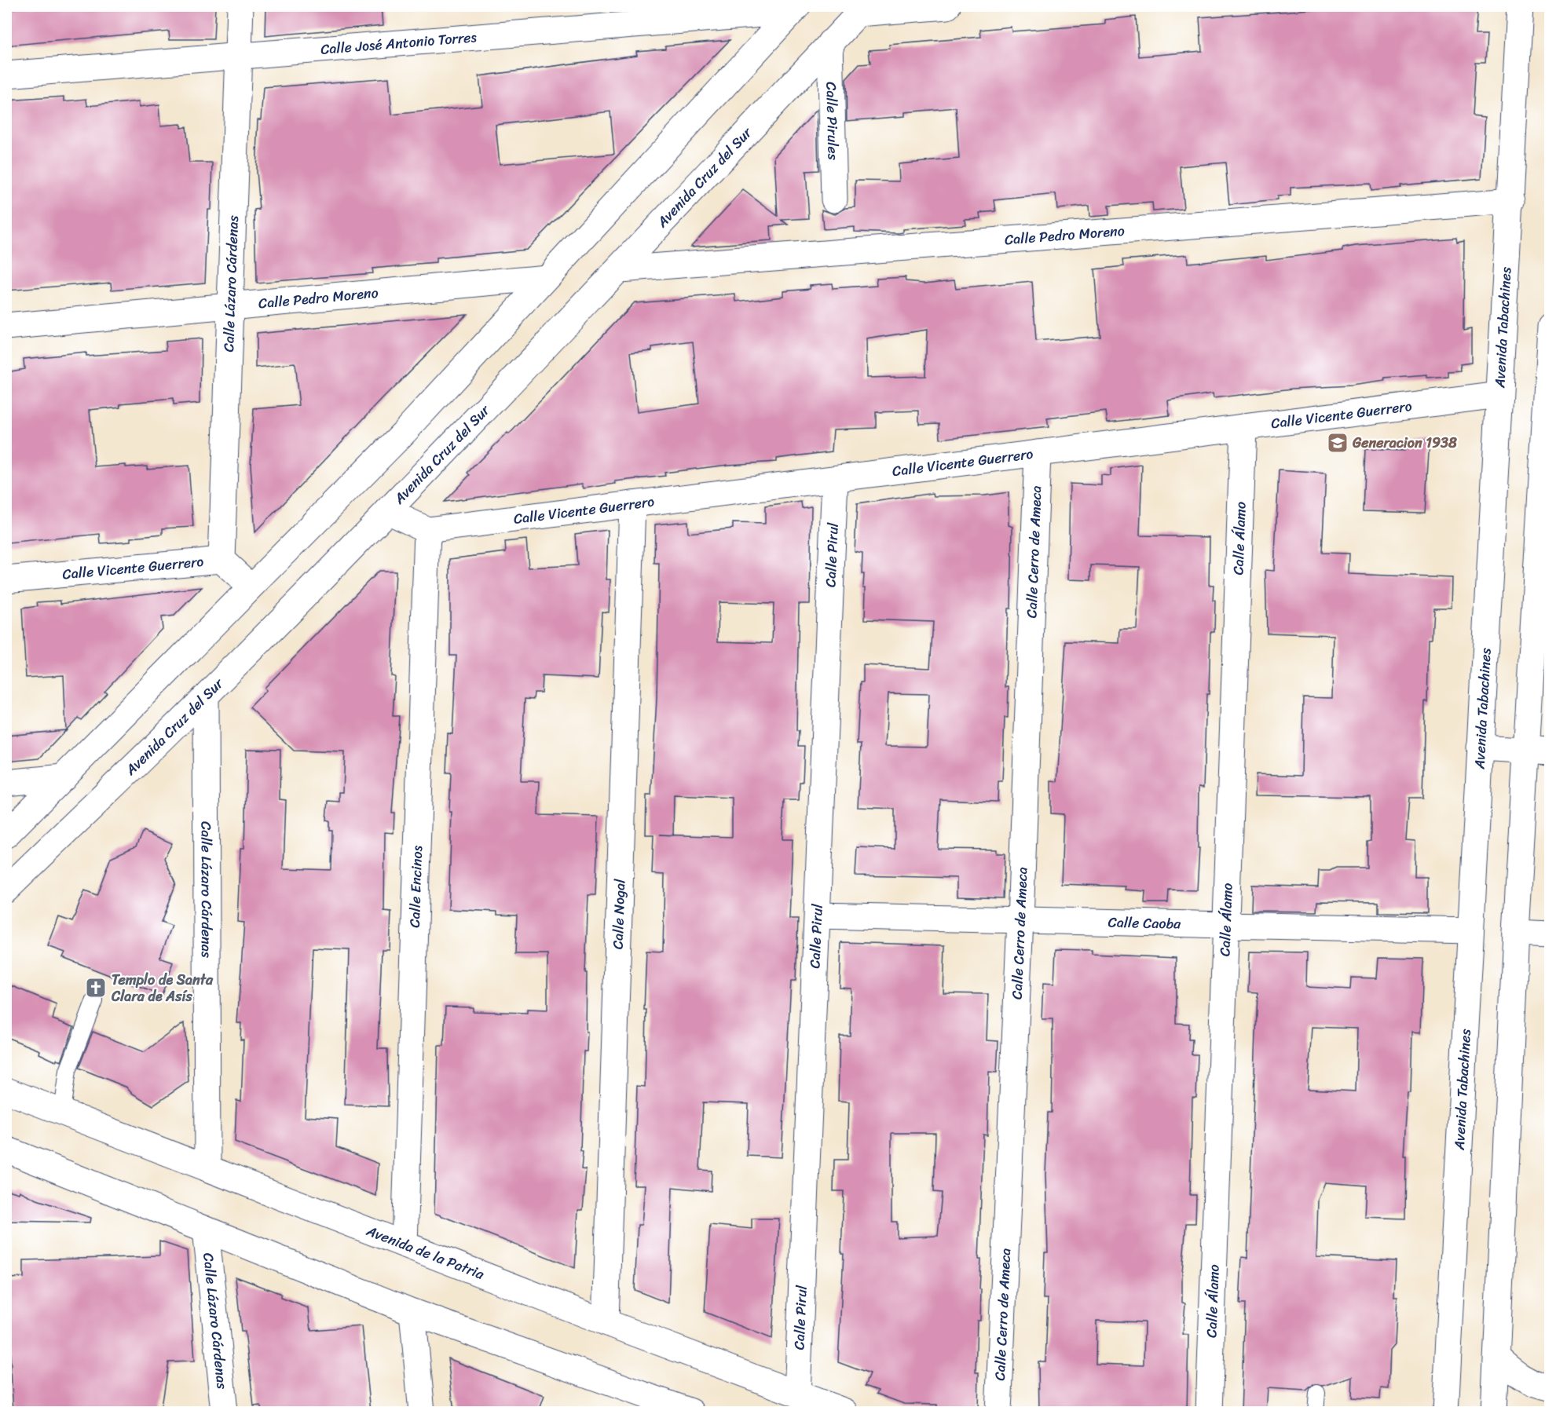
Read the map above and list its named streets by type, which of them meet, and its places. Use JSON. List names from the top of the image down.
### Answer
{
  "streets": {
    "street": [
      "Calle José Antonio Torres",
      "Calle Pirules",
      "Avenida Cruz del Sur",
      "Calle Pedro Moreno",
      "Calle Lázaro Cárdenas",
      "Avenida Tabachines",
      "Calle Vicente Guerrero",
      "Calle Álamo",
      "Calle Cerro de Ameca",
      "Calle Pirul",
      "Calle Encinos",
      "Calle Nogal",
      "Calle Caoba",
      "Avenida de la Patria"
    ]
  },
  "crossings": [
    ["Calle José Antonio Torres", "Calle Lázaro Cárdenas"],
    ["Calle Pirules", "Avenida Cruz del Sur"],
    ["Avenida Cruz del Sur", "Calle Pedro Moreno"],
    ["Avenida Cruz del Sur", "Calle Lázaro Cárdenas"],
    ["Calle Pedro Moreno", "Calle Lázaro Cárdenas"],
    ["Calle Pedro Moreno", "Avenida Tabachines"],
    ["Calle Lázaro Cárdenas", "Calle Vicente Guerrero"],
    ["Calle Lázaro Cárdenas", "Avenida de la Patria"],
    ["Avenida Tabachines", "Calle Vicente Guerrero"],
    ["Avenida Tabachines", "Calle Caoba"],
    ["Calle Vicente Guerrero", "Calle Álamo"],
    ["Calle Vicente Guerrero", "Calle Cerro de Ameca"],
    ["Calle Vicente Guerrero", "Calle Pirul"],
    ["Calle Vicente Guerrero", "Calle Encinos"],
    ["Calle Vicente Guerrero", "Calle Nogal"],
    ["Calle Álamo", "Calle Caoba"],
    ["Calle Cerro de Ameca", "Calle Caoba"],
    ["Calle Pirul", "Calle Caoba"],
    ["Calle Pirul", "Avenida de la Patria"],
    ["Calle Encinos", "Avenida de la Patria"],
    ["Calle Nogal", "Avenida de la Patria"]
  ],
  "places": {
    "school or university": ["Generacion 1938"],
    "church": ["Templo de Santa Clara de Asís"]
  }
}
